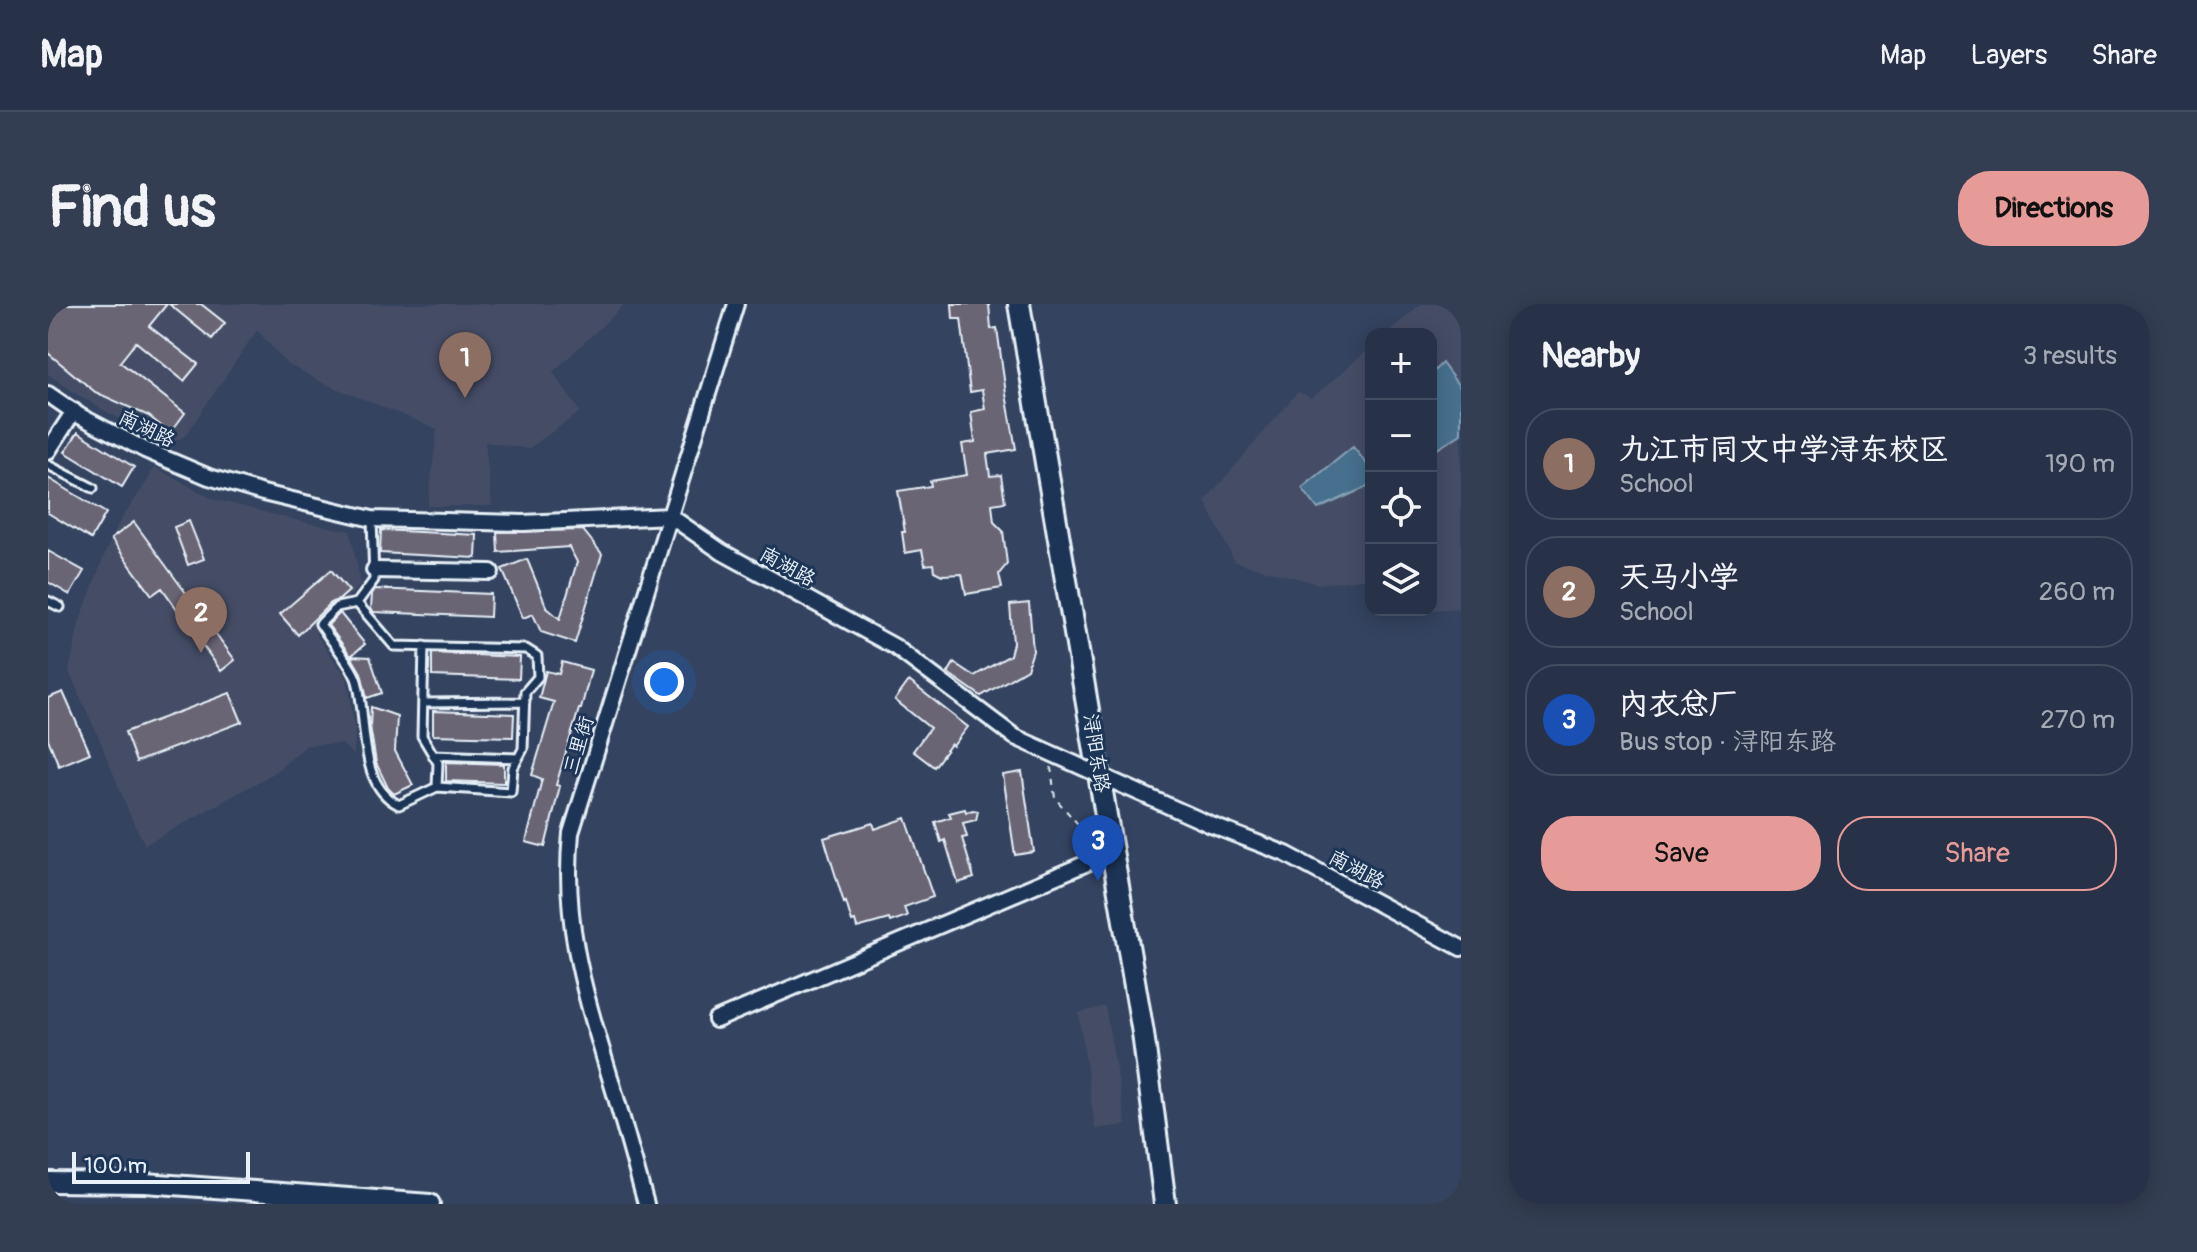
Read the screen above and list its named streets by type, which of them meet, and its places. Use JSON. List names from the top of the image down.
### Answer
{
  "streets": {
    "main road": ["浔阳东路"],
    "street": ["南湖路", "三里街"]
  },
  "crossings": [
    ["南湖路", "三里街"]
  ],
  "scale_bar": "100 m",
  "page": {
    "header": "Map",
    "nav": ["Map", "Layers", "Share"],
    "buttons": [
      "Directions",
      ["Save", "Share"]
    ],
    "title": "Find us",
    "heading": ["Nearby", "3 results"],
    "map_buttons": ["+", "−"],
    "pins": ["1", "2", "3"],
    "list": [
      {
        "mark": "1",
        "name": "九江市同文中学浔东校区",
        "note": "School",
        "value": "190 m"
      },
      {
        "mark": "2",
        "name": "天马小学",
        "note": "School",
        "value": "260 m"
      },
      {
        "mark": "3",
        "name": "内衣总厂",
        "note": "Bus stop · 浔阳东路",
        "value": "270 m"
      }
    ],
    "scale": "100 m"
  }
}
